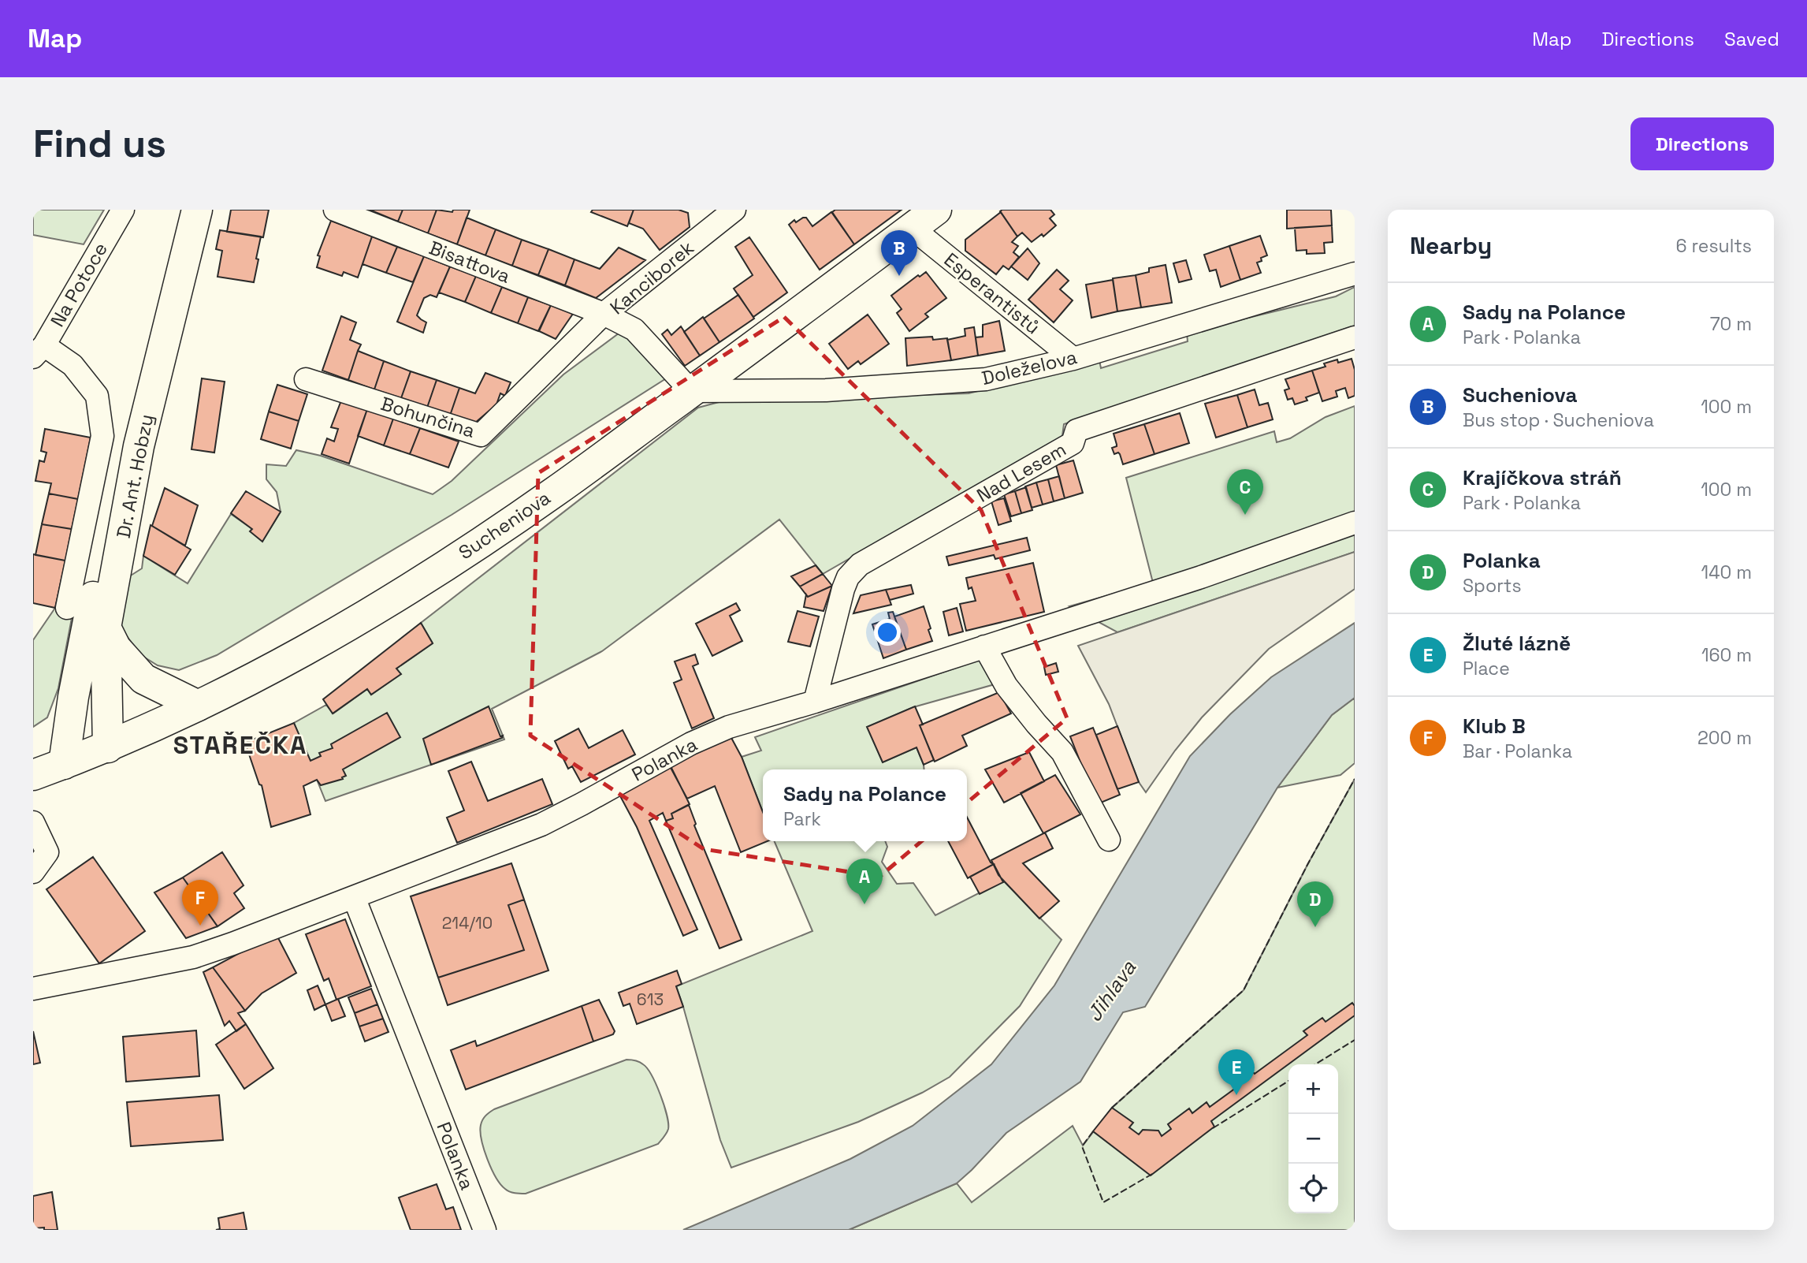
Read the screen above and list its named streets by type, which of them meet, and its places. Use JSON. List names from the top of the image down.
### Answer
{
  "streets": {
    "main road": ["Dr. Ant. Hobzy", "Sucheniova"],
    "street": [
      "Bisattova",
      "Kanciborek",
      "Na Potoce",
      "Esperantistů",
      "Doleželova",
      "Bohunčina",
      "Nad Lesem",
      "Polanka"
    ]
  },
  "crossings": [
    ["Bisattova", "Kanciborek"],
    ["Bisattova", "Bohunčina"],
    ["Kanciborek", "Doleželova"],
    ["Kanciborek", "Bohunčina"],
    ["Kanciborek", "Sucheniova"],
    ["Na Potoce", "Dr. Ant. Hobzy"],
    ["Esperantistů", "Doleželova"],
    ["Esperantistů", "Sucheniova"],
    ["Doleželova", "Sucheniova"],
    ["Nad Lesem", "Polanka"],
    ["Dr. Ant. Hobzy", "Sucheniova"]
  ],
  "districts": ["STAŘEČKA"],
  "water": ["Jihlava"],
  "house_numbers": ["214/10", "613"],
  "page": {
    "header": "Map",
    "nav": ["Map", "Directions", "Saved"],
    "buttons": "Directions",
    "title": "Find us",
    "heading": ["Nearby", "6 results"],
    "pins": [
      "B",
      "C",
      "A",
      "F",
      "D",
      "E"
    ],
    "list": [
      {
        "mark": "A",
        "name": "Sady na Polance",
        "note": "Park · Polanka",
        "value": "70 m"
      },
      {
        "mark": "B",
        "name": "Sucheniova",
        "note": "Bus stop · Sucheniova",
        "value": "100 m"
      },
      {
        "mark": "C",
        "name": "Krajíčkova stráň",
        "note": "Park · Polanka",
        "value": "100 m"
      },
      {
        "mark": "D",
        "name": "Polanka",
        "note": "Sports",
        "value": "140 m"
      },
      {
        "mark": "E",
        "name": "Žluté lázně",
        "note": "Place",
        "value": "160 m"
      },
      {
        "mark": "F",
        "name": "Klub B",
        "note": "Bar · Polanka",
        "value": "200 m"
      }
    ],
    "popup": ["Sady na Polance", "Park"],
    "map_buttons": ["+", "−"]
  }
}
